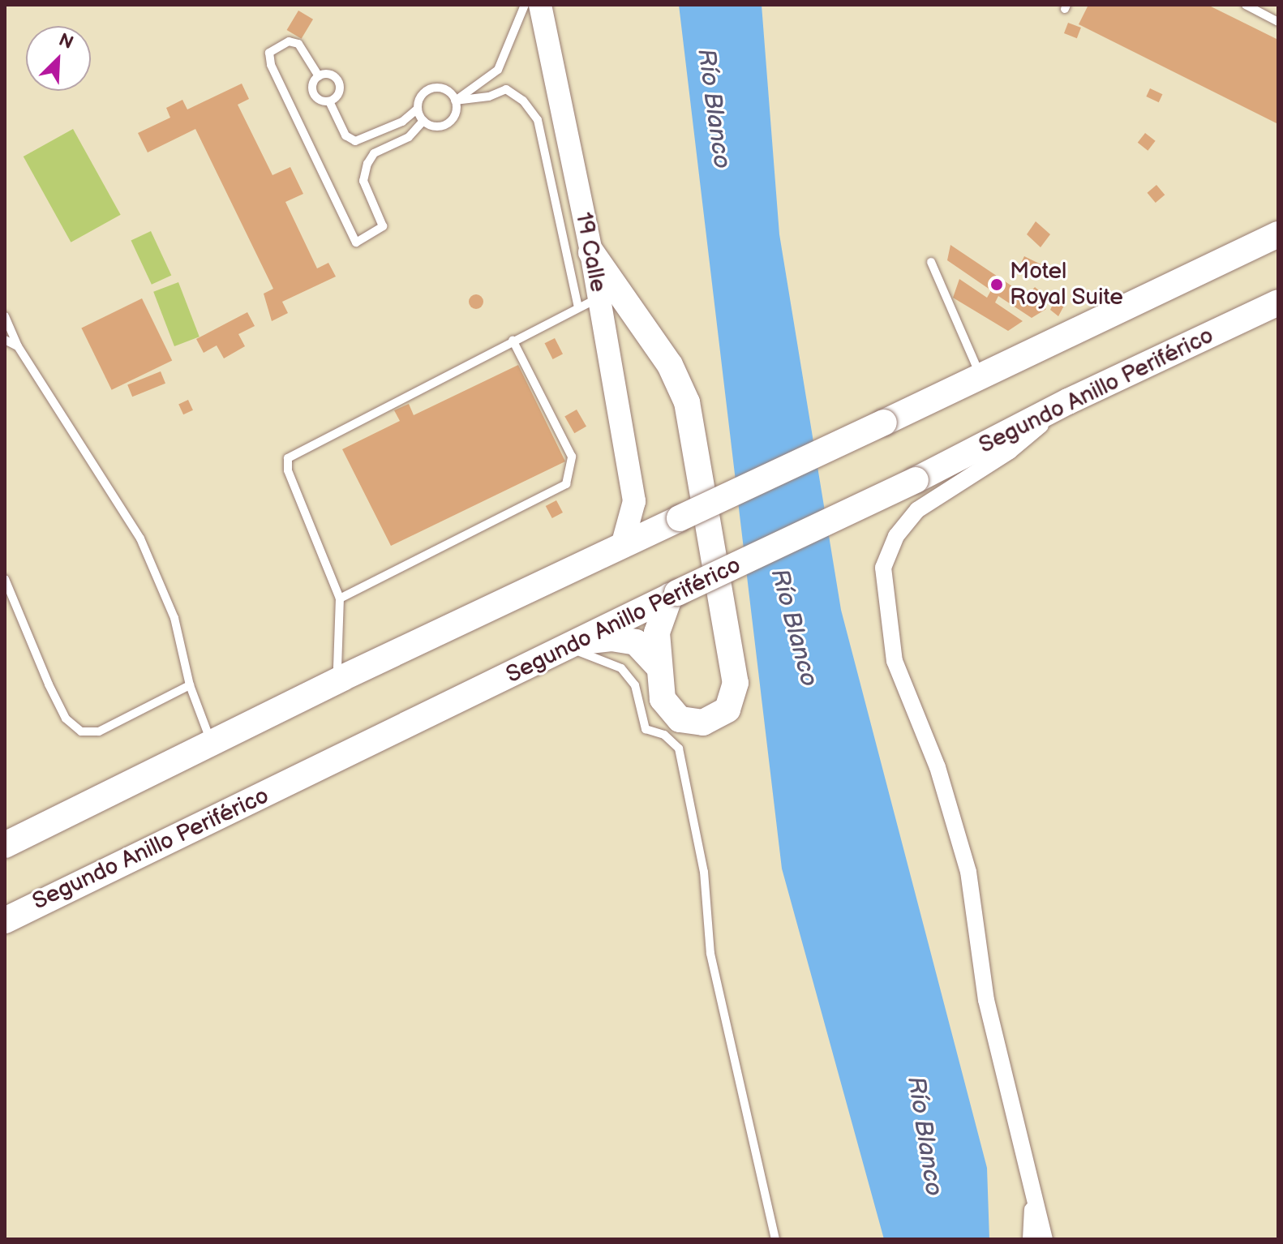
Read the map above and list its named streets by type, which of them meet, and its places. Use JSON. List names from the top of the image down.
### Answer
{
  "streets": {
    "main road": ["19 Calle", "Segundo Anillo Periférico"]
  },
  "water": ["Río Blanco"],
  "places": ["Motel Royal Suite"],
  "north": "top right"
}
